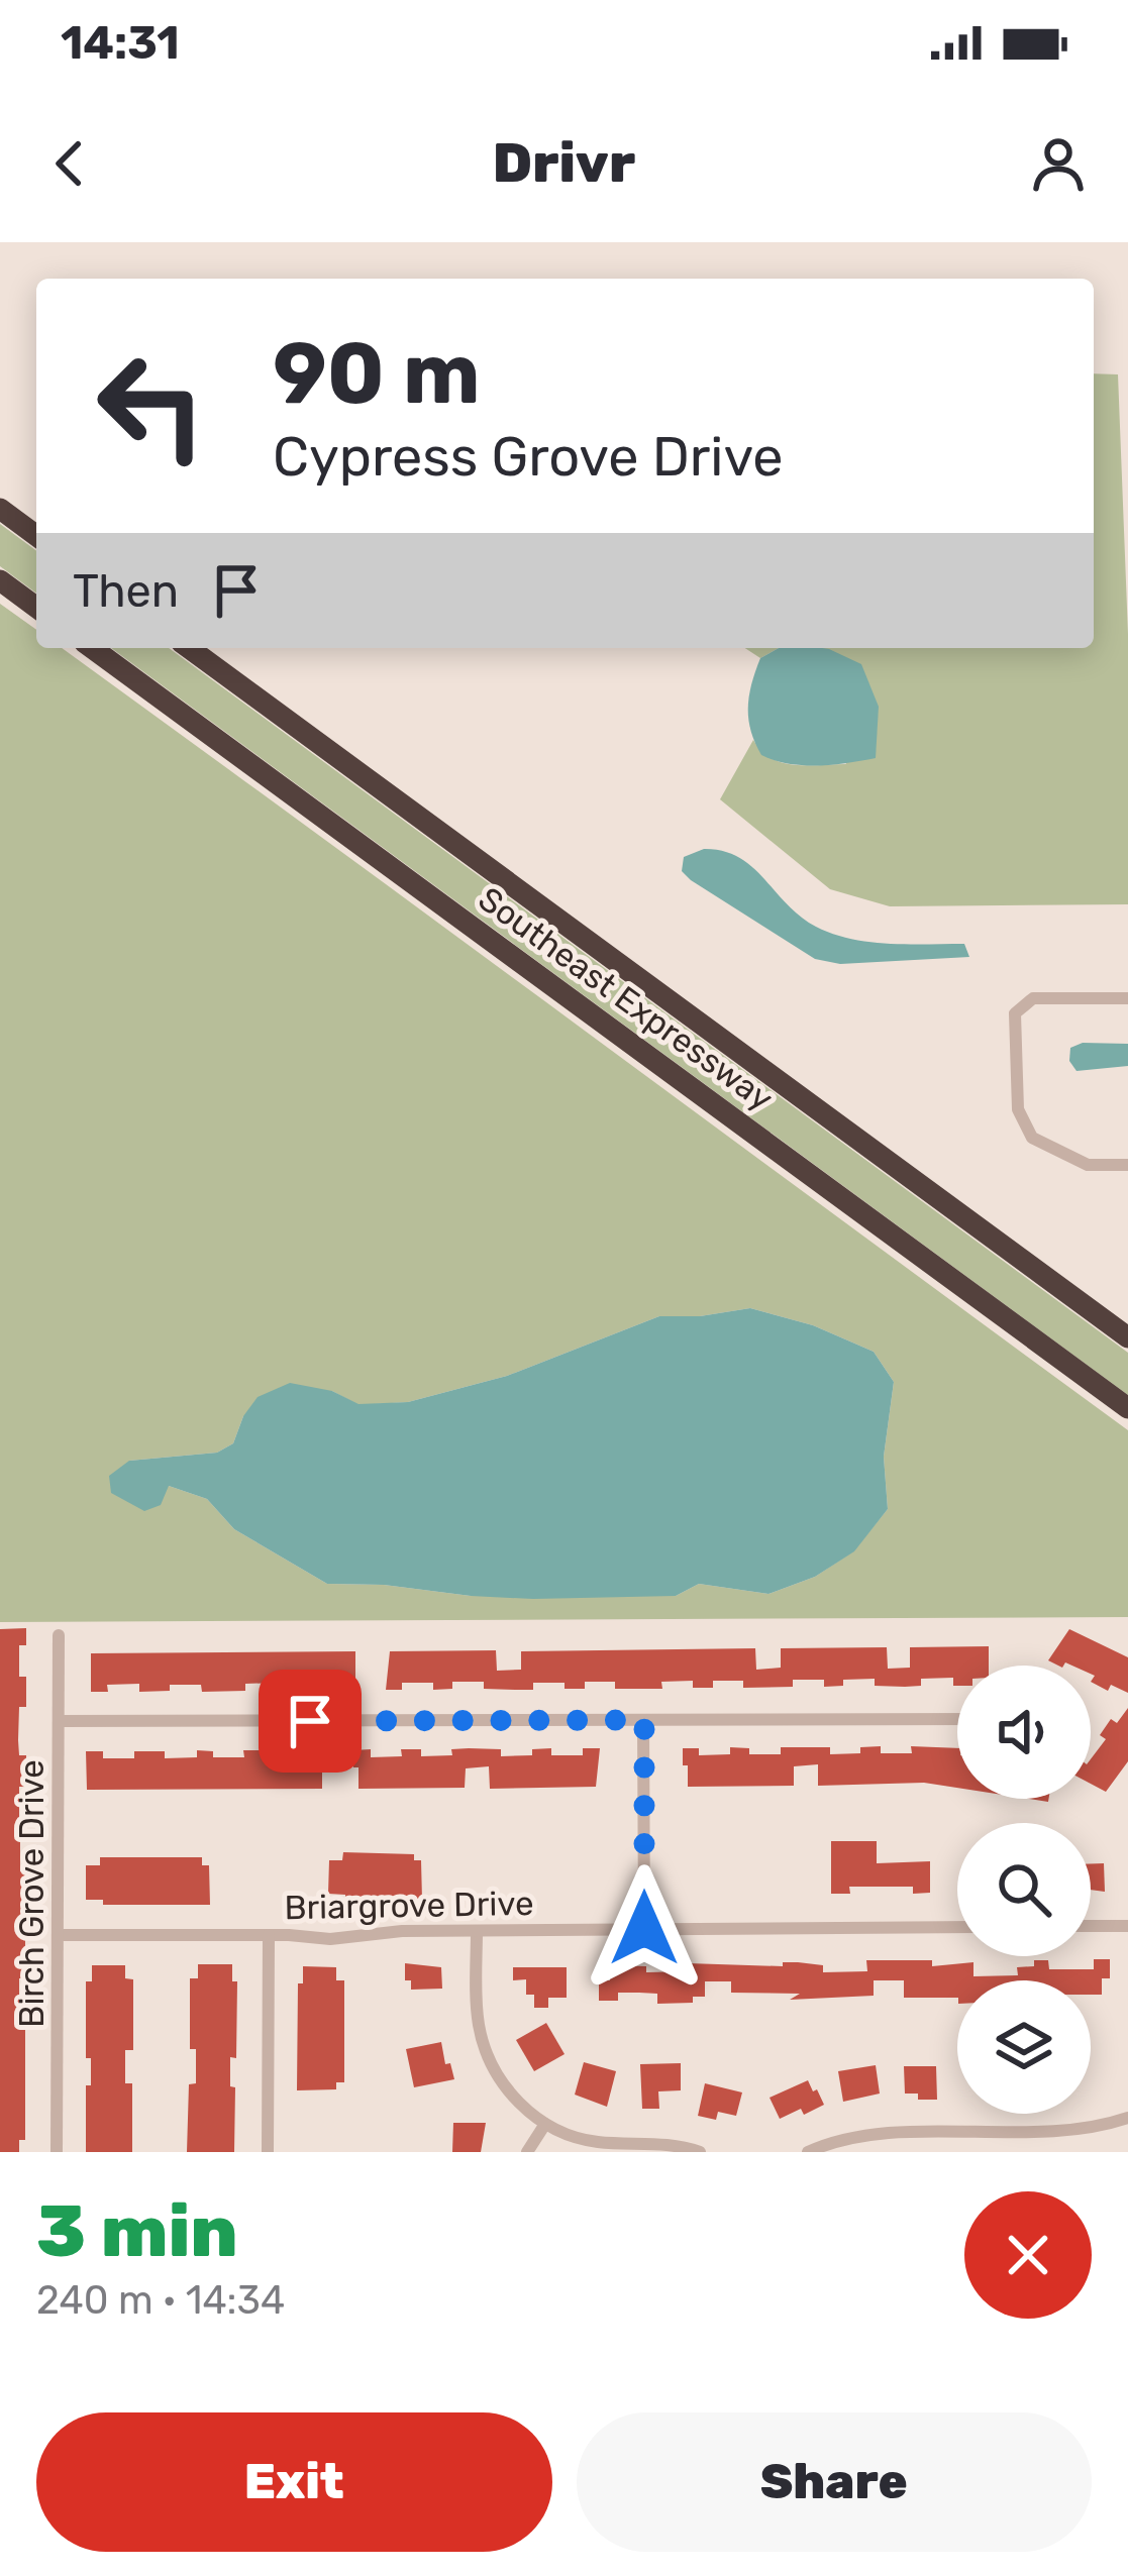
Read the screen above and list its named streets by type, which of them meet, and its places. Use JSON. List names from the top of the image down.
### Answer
{
  "streets": {
    "highway": ["Southeast Expressway"],
    "street": ["Birch Grove Drive", "Briargrove Drive"]
  },
  "crossings": [
    ["Birch Grove Drive", "Briargrove Drive"]
  ],
  "page": {
    "status": "14:31",
    "header": "Drivr",
    "turn": ["90 m", "Cypress Grove Drive"],
    "then": "Then",
    "heading": ["3 min", "240 m · 14:34"],
    "buttons": ["Exit", "Share"]
  }
}
